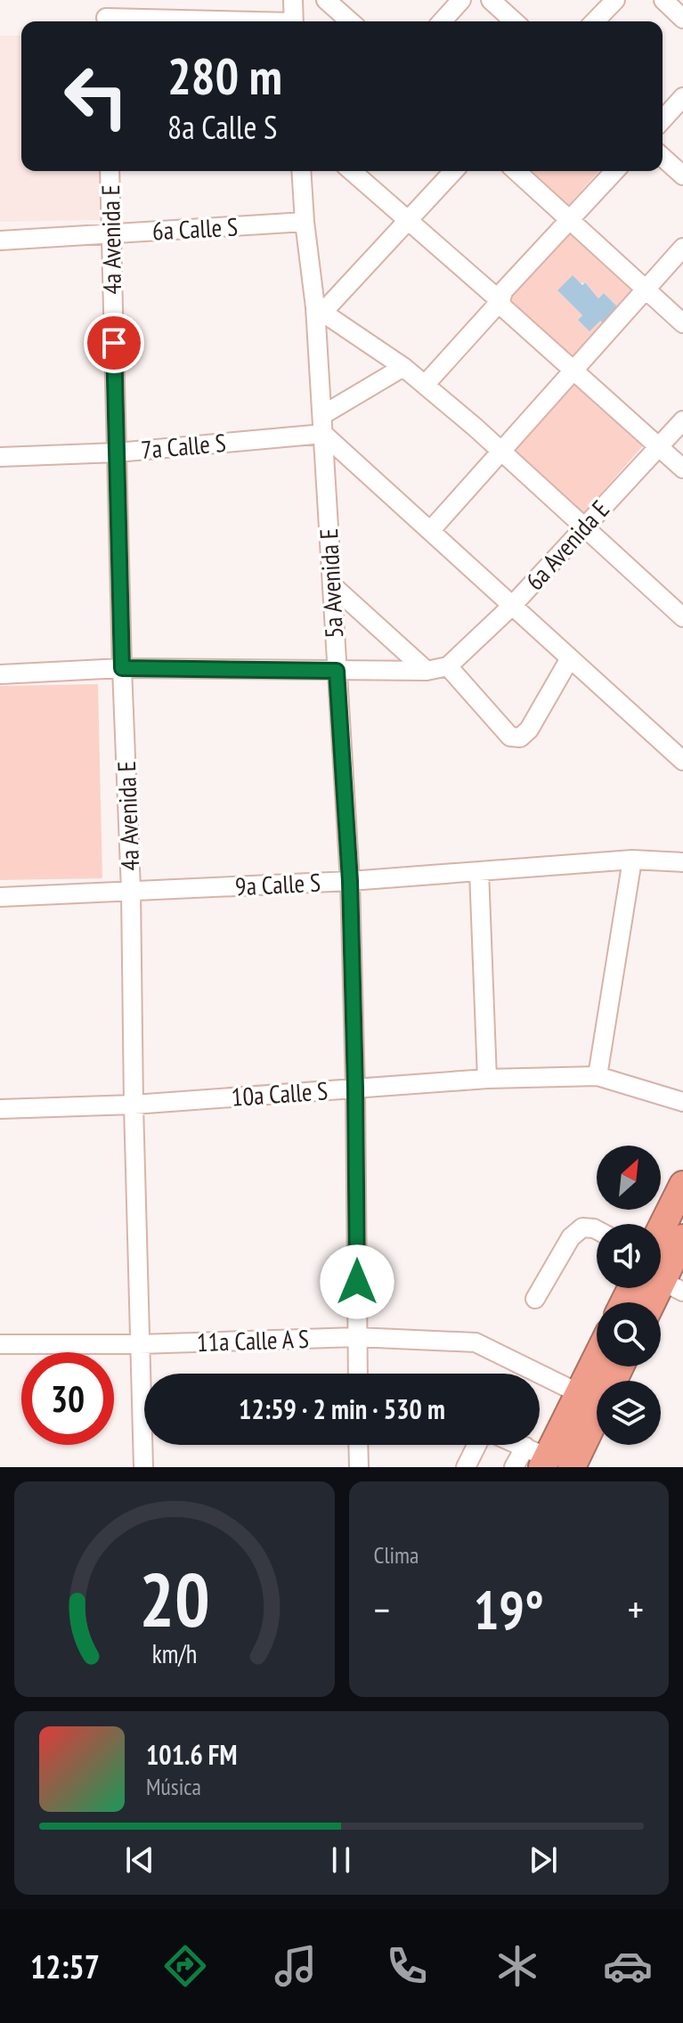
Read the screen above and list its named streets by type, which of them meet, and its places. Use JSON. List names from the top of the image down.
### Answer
{
  "streets": {
    "street": [
      "6a Calle S",
      "4a Avenida E",
      "7a Calle S",
      "6a Avenida E",
      "5a Avenida E",
      "9a Calle S",
      "10a Calle S",
      "11a Calle A S"
    ]
  },
  "crossings": [
    ["6a Calle S", "4a Avenida E"],
    ["6a Calle S", "5a Avenida E"],
    ["4a Avenida E", "7a Calle S"],
    ["4a Avenida E", "9a Calle S"],
    ["4a Avenida E", "10a Calle S"],
    ["4a Avenida E", "11a Calle A S"],
    ["7a Calle S", "5a Avenida E"],
    ["5a Avenida E", "9a Calle S"],
    ["5a Avenida E", "10a Calle S"],
    ["5a Avenida E", "11a Calle A S"]
  ],
  "north": "top right",
  "page": {
    "turn": ["280 m", "8a Calle S"],
    "limit": "30",
    "trip": "12:59 · 2 min · 530 m",
    "tile": "Clima",
    "heat": ["−", "19°", "+"],
    "song": ["101.6 FM", "Música"],
    "tabs": "12:57",
    "gauge": ["20", "km/h"]
  }
}
